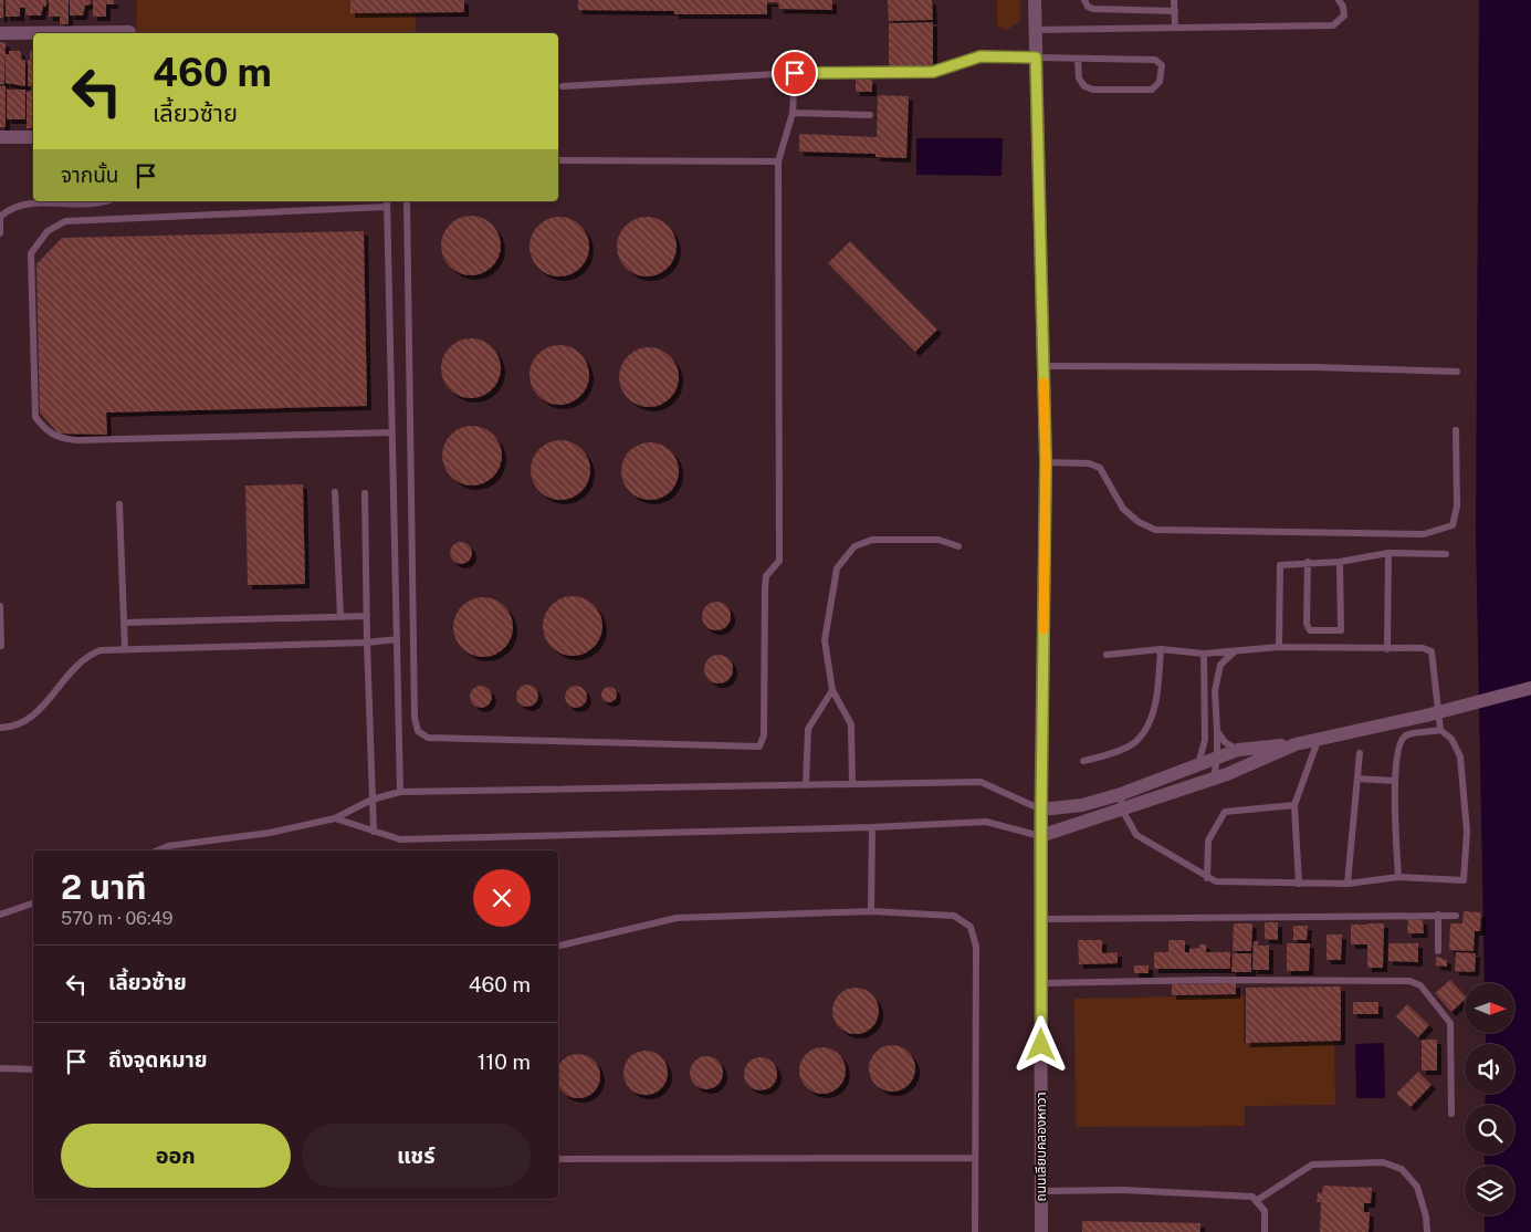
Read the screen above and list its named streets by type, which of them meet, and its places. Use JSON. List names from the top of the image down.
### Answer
{
  "streets": {
    "street": ["ถนนเลียบคลองหกวา"]
  },
  "north": "right",
  "page": {
    "turn": ["460 m", "เลี้ยวซ้าย"],
    "then": "จากนั้น",
    "heading": ["2 นาที", "570 m · 06:49"],
    "list": [
      {
        "name": "เลี้ยวซ้าย",
        "value": "460 m"
      },
      {
        "name": "ถึงจุดหมาย",
        "value": "110 m"
      }
    ],
    "buttons": ["ออก", "แชร์"]
  }
}
